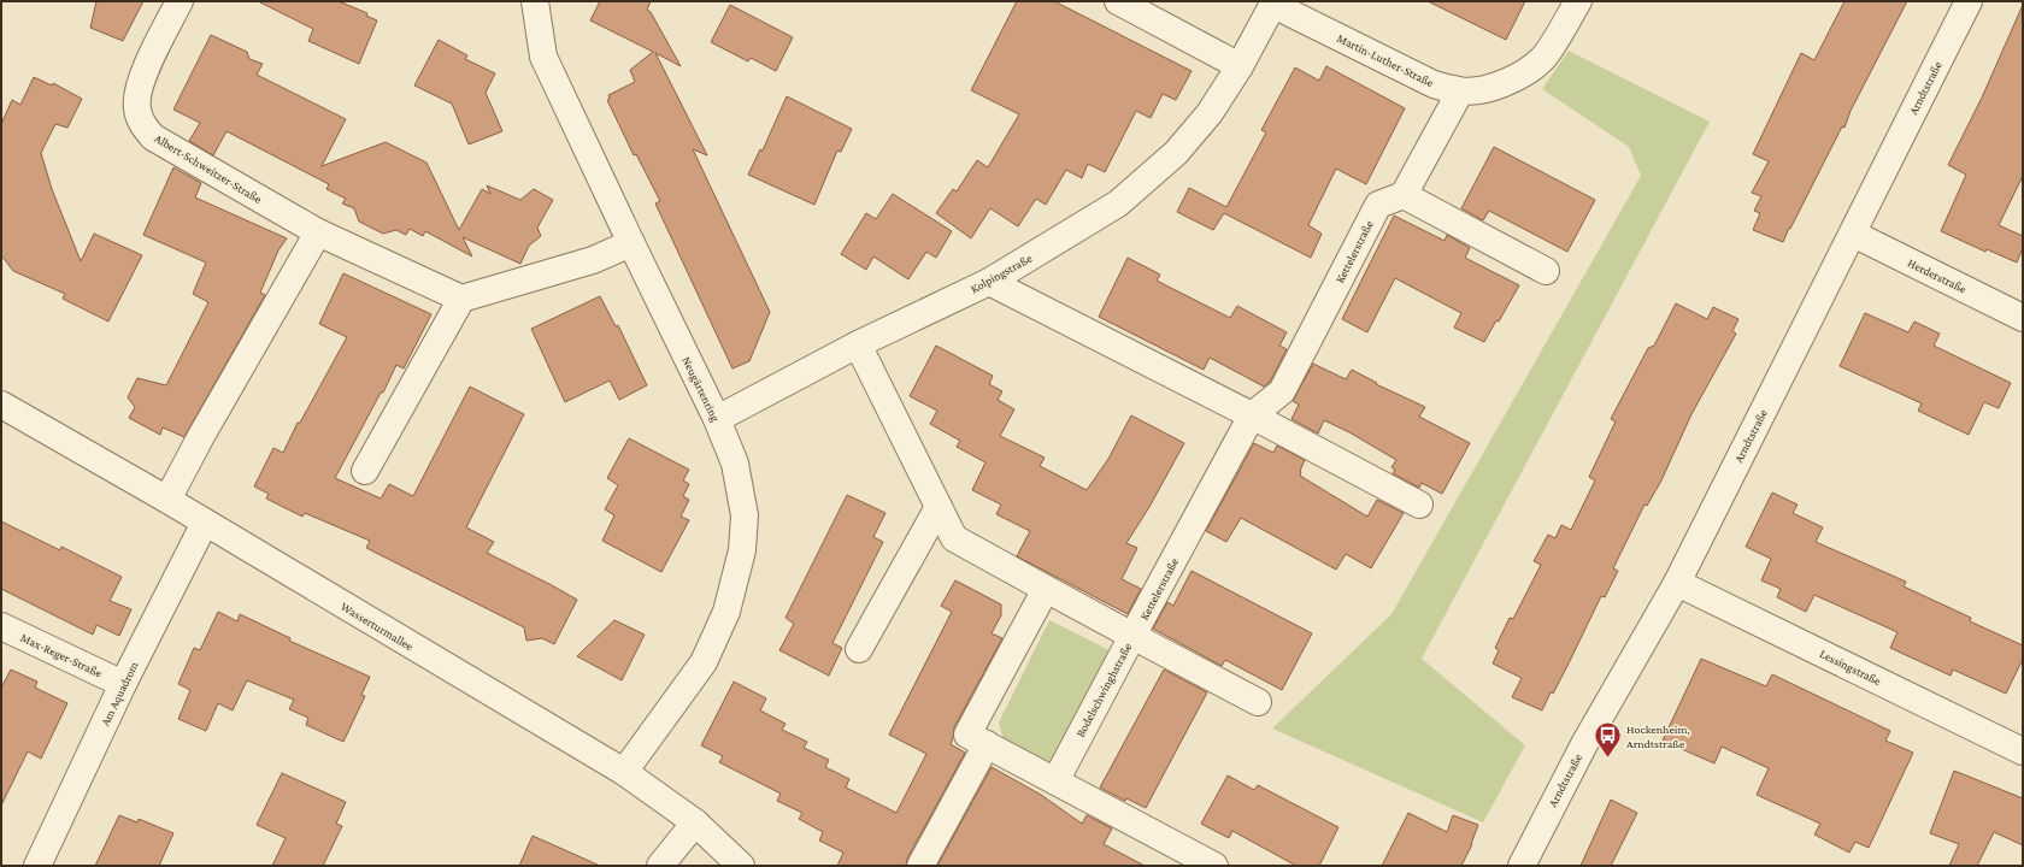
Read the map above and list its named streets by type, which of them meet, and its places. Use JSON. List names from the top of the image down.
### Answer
{
  "streets": {
    "street": [
      "Martin-Luther-Straße",
      "Arndtstraße",
      "Albert-Schweitzer-Straße",
      "Kettelerstraße",
      "Kolpingstraße",
      "Herderstraße",
      "Neugärtenring",
      "Wasserturmallee",
      "Max-Reger-Straße",
      "Lessingstraße",
      "Bodelschwinghstraße",
      "Am Aquadrom"
    ]
  },
  "crossings": [
    ["Martin-Luther-Straße", "Kolpingstraße"],
    ["Arndtstraße", "Herderstraße"],
    ["Arndtstraße", "Lessingstraße"],
    ["Kettelerstraße", "Bodelschwinghstraße"],
    ["Kolpingstraße", "Neugärtenring"],
    ["Kolpingstraße", "Bodelschwinghstraße"],
    ["Neugärtenring", "Wasserturmallee"],
    ["Wasserturmallee", "Am Aquadrom"],
    ["Max-Reger-Straße", "Am Aquadrom"]
  ],
  "places": {
    "bus stop": ["Hockenheim, Arndtstraße"]
  }
}
